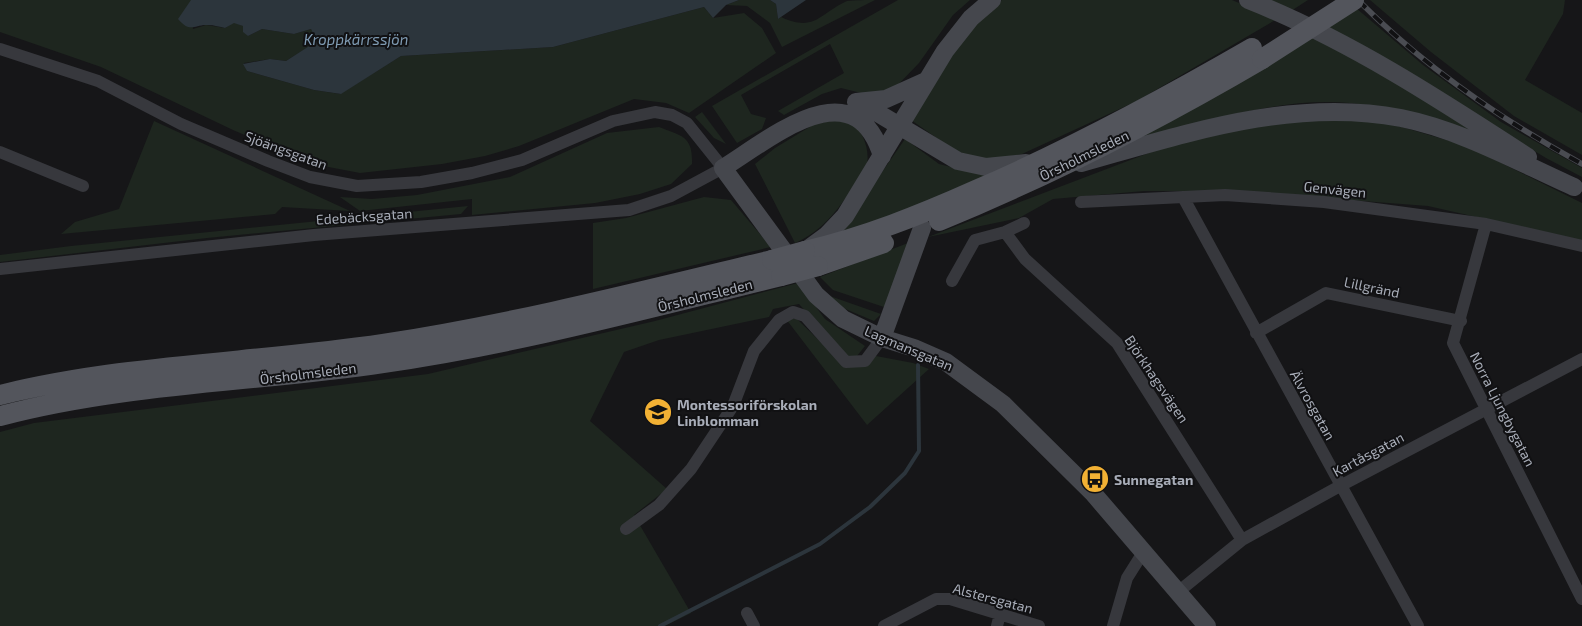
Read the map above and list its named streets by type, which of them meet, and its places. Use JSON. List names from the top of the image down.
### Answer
{
  "streets": {
    "main road": ["Örsholmsleden"],
    "street": [
      "Sjöängsgatan",
      "Genvägen",
      "Edebäcksgatan",
      "Lillgränd",
      "Lagmansgatan",
      "Björkhagsvägen",
      "Älvrosgatan",
      "Norra Ljungbygatan",
      "Kartåsgatan",
      "Alstersgatan"
    ]
  },
  "crossings": [
    ["Sjöängsgatan", "Lagmansgatan"],
    ["Genvägen", "Älvrosgatan"],
    ["Genvägen", "Norra Ljungbygatan"],
    ["Edebäcksgatan", "Lagmansgatan"],
    ["Lillgränd", "Älvrosgatan"],
    ["Lillgränd", "Norra Ljungbygatan"],
    ["Lagmansgatan", "Kartåsgatan"],
    ["Björkhagsvägen", "Kartåsgatan"],
    ["Älvrosgatan", "Kartåsgatan"],
    ["Norra Ljungbygatan", "Kartåsgatan"]
  ],
  "water": ["Kroppkärrssjön"],
  "places": {
    "school or university": ["Montessoriförskolan Linblomman"],
    "bus stop": ["Sunnegatan"]
  }
}
